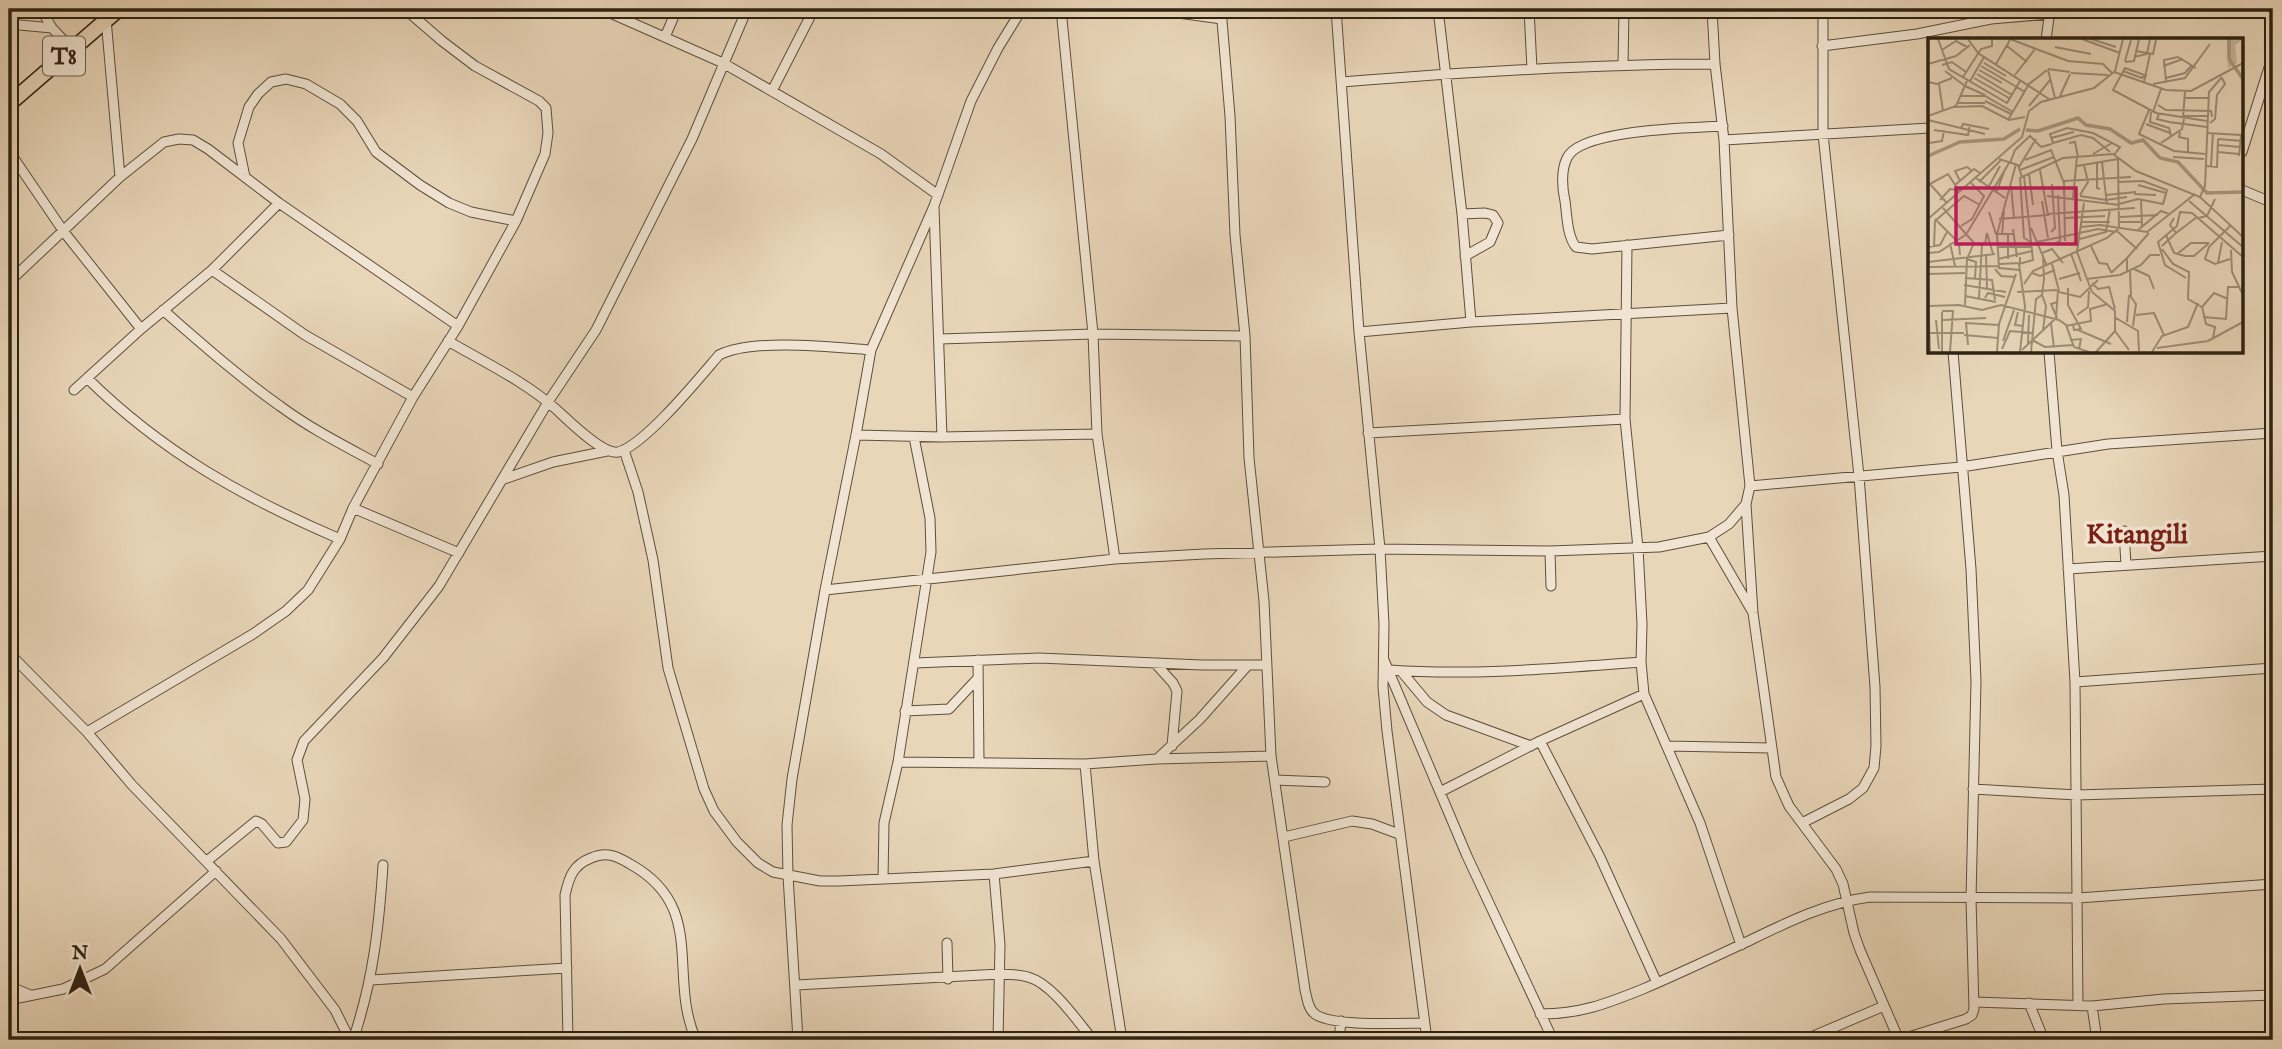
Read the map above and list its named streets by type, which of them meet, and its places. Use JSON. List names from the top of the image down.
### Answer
{
  "streets": {
    "highway": ["T8"]
  },
  "districts": ["Kitangili"],
  "north": "top"
}
